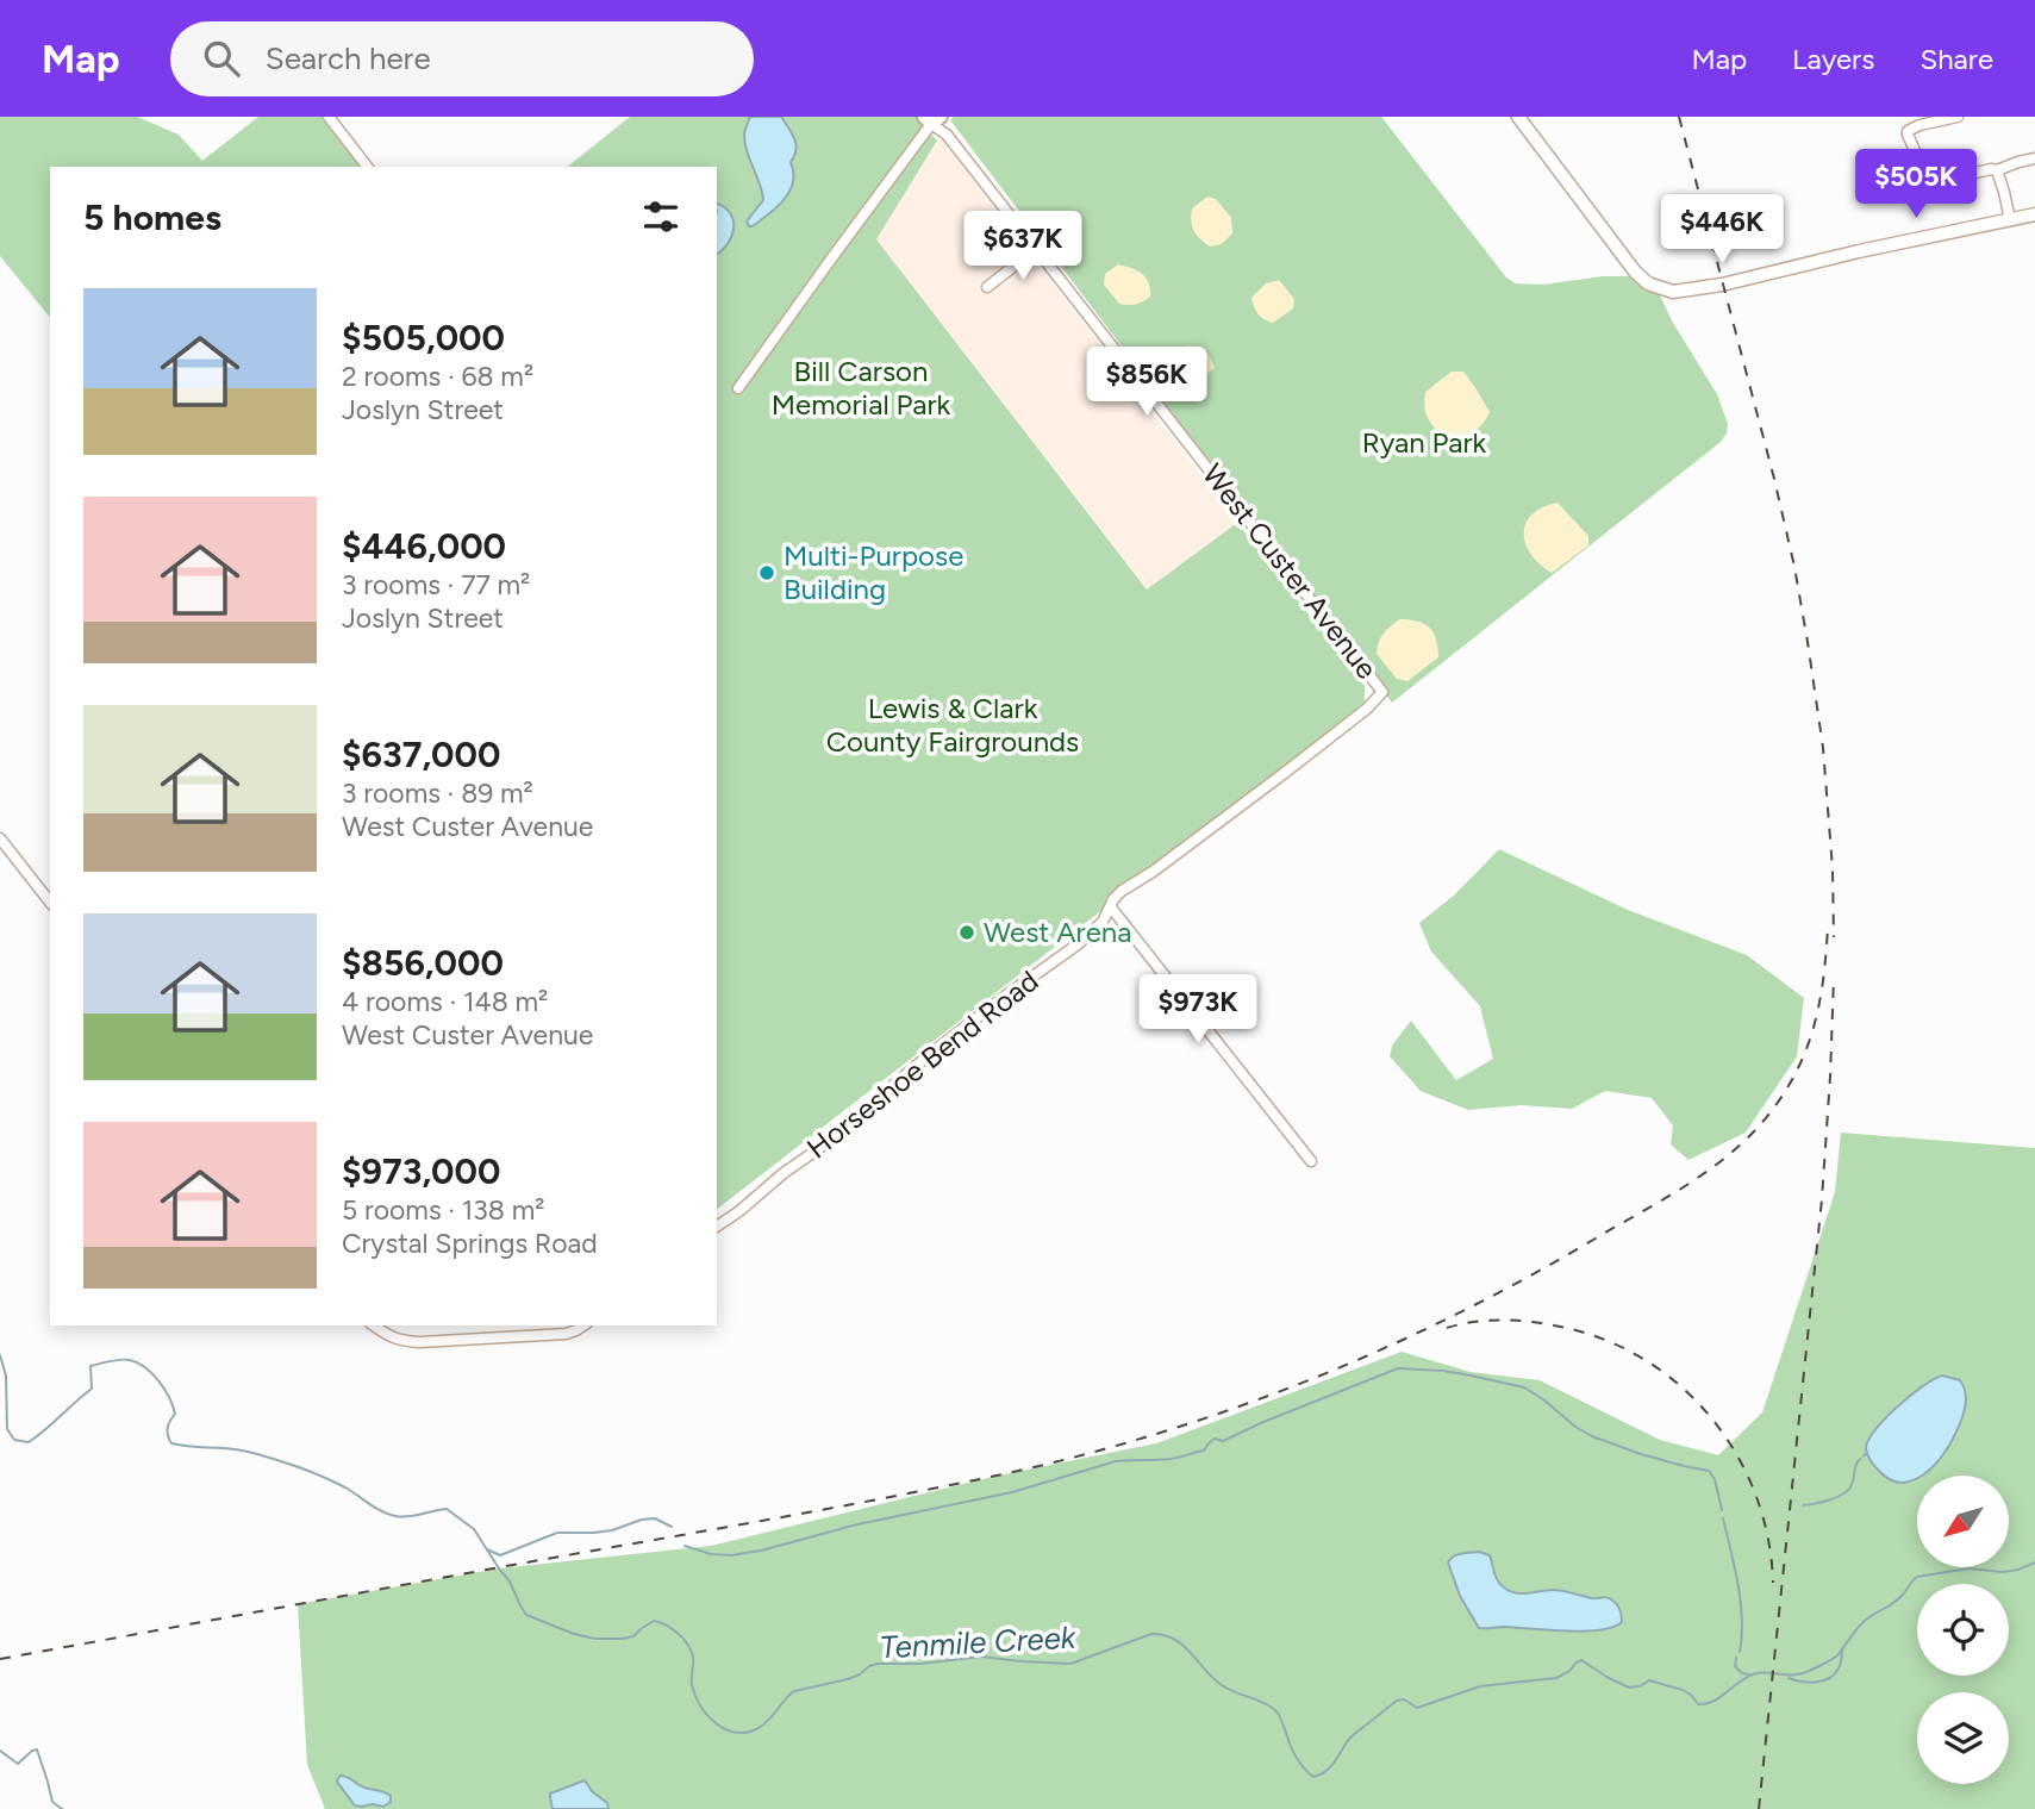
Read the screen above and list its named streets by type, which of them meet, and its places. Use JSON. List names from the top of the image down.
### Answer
{
  "streets": {
    "street": ["West Custer Avenue", "Horseshoe Bend Road"]
  },
  "crossings": [
    ["West Custer Avenue", "Horseshoe Bend Road"]
  ],
  "water": ["Tenmile Creek"],
  "parks": ["Bill Carson Memorial Park", "Ryan Park", "Lewis & Clark County Fairgrounds"],
  "places": ["Multi-Purpose Building", "West Arena"],
  "north": "bottom left",
  "page": {
    "header": "Map",
    "search": "Search here",
    "nav": ["Map", "Layers", "Share"],
    "price": [
      "$505K",
      "$446K",
      "$637K",
      "$856K",
      "$973K"
    ],
    "heading": "5 homes",
    "list": [
      {
        "name": "$505,000",
        "note": "2 rooms · 68 m² · Joslyn Street"
      },
      {
        "name": "$446,000",
        "note": "3 rooms · 77 m² · Joslyn Street"
      },
      {
        "name": "$637,000",
        "note": "3 rooms · 89 m² · West Custer Avenue"
      },
      {
        "name": "$856,000",
        "note": "4 rooms · 148 m² · West Custer Avenue"
      },
      {
        "name": "$973,000",
        "note": "5 rooms · 138 m² · Crystal Springs Road"
      }
    ]
  }
}
